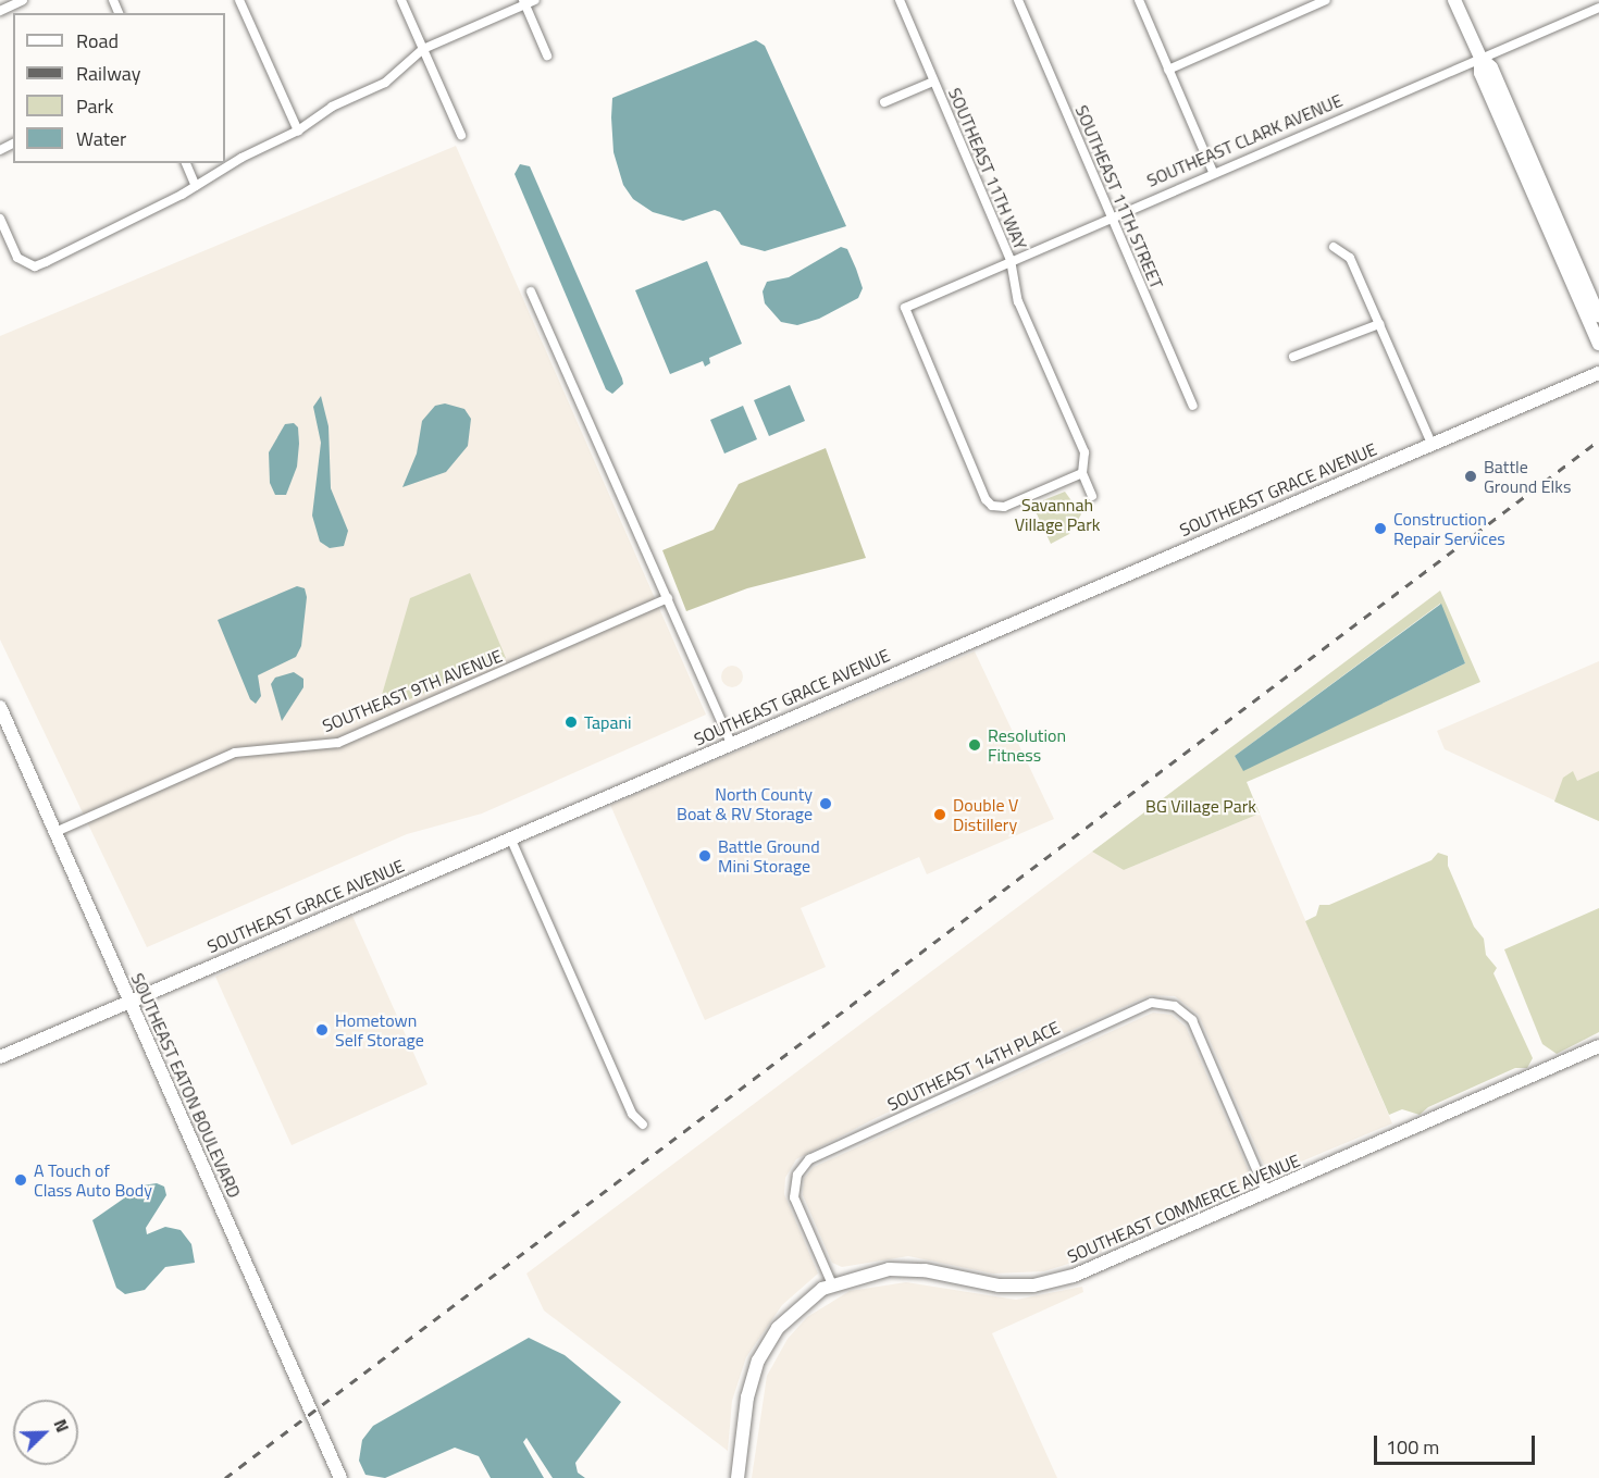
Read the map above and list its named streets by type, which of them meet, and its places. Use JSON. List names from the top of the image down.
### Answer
{
  "streets": {
    "street": [
      "SOUTHEAST CLARK AVENUE",
      "SOUTHEAST 11TH WAY",
      "SOUTHEAST 11TH STREET",
      "SOUTHEAST GRACE AVENUE",
      "SOUTHEAST 9TH AVENUE",
      "SOUTHEAST 14TH PLACE",
      "SOUTHEAST EATON BOULEVARD",
      "SOUTHEAST COMMERCE AVENUE"
    ]
  },
  "crossings": [
    ["SOUTHEAST CLARK AVENUE", "SOUTHEAST 11TH WAY"],
    ["SOUTHEAST CLARK AVENUE", "SOUTHEAST 11TH STREET"],
    ["SOUTHEAST GRACE AVENUE", "SOUTHEAST EATON BOULEVARD"],
    ["SOUTHEAST 9TH AVENUE", "SOUTHEAST EATON BOULEVARD"],
    ["SOUTHEAST 14TH PLACE", "SOUTHEAST COMMERCE AVENUE"]
  ],
  "parks": ["Savannah Village Park", "BG Village Park"],
  "places": [
    "Battle Ground Elks",
    "Construction Repair Services",
    "Tapani",
    "Resolution Fitness",
    "North County Boat & RV Storage",
    "Double V Distillery",
    "Battle Ground Mini Storage",
    "Hometown Self Storage",
    "A Touch of Class Auto Body"
  ],
  "legend": [
    "Road",
    "Railway",
    "Park",
    "Water"
  ],
  "scale_bar": "100 m",
  "north": "top right"
}
